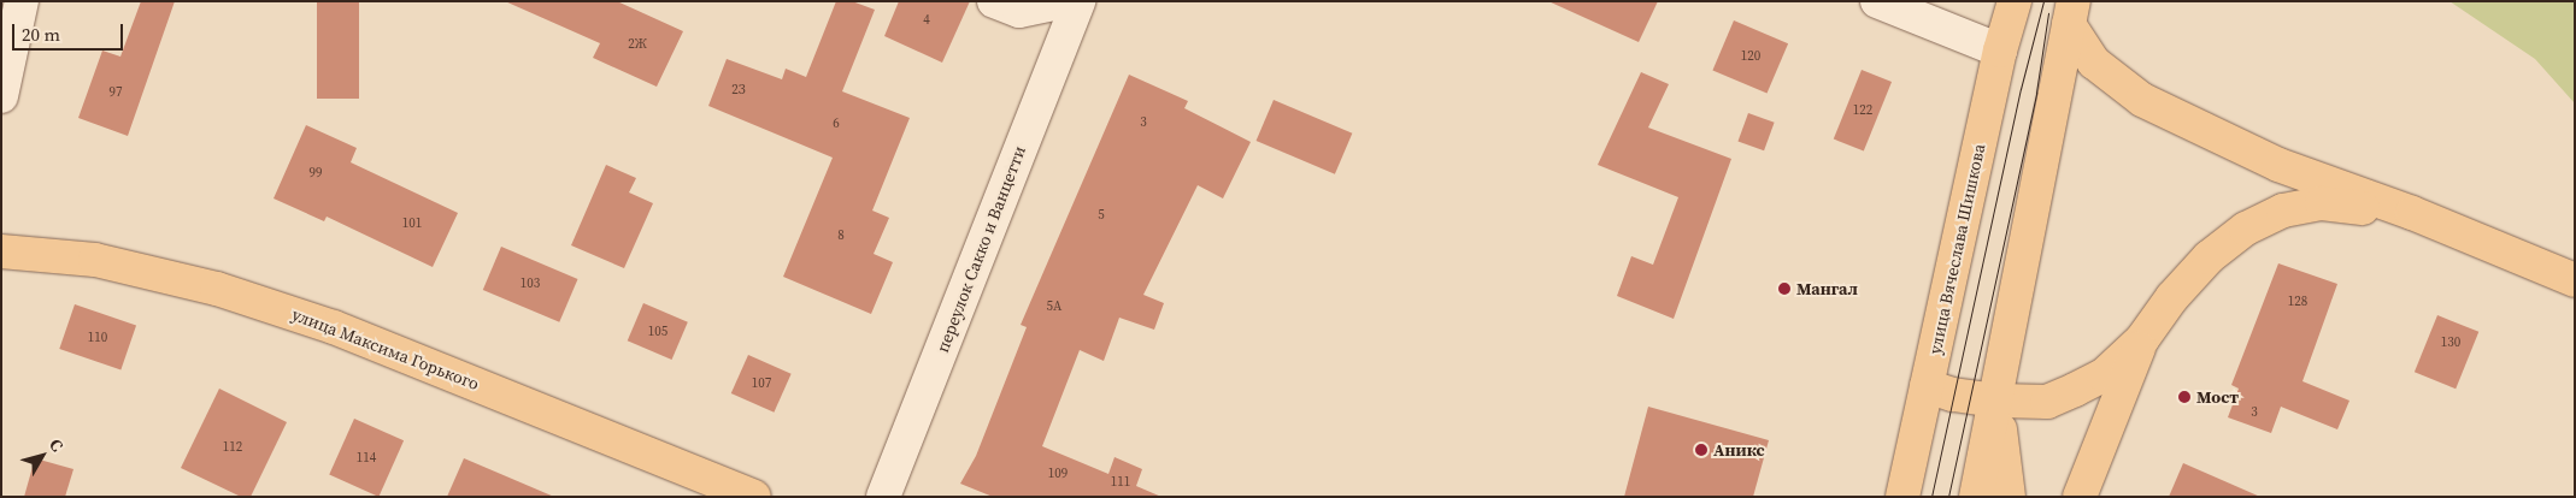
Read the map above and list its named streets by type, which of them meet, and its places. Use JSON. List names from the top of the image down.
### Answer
{
  "streets": {
    "main road": ["улица Вячеслава Шишкова", "улица Максима Горького"],
    "street": ["переулок Сакко и Ванцетти"]
  },
  "places": ["Мангал", "Мост", "Аникс"],
  "house_numbers": [
    "4",
    "2Ж",
    "120",
    "2З",
    "97",
    "122",
    "3",
    "6",
    "99",
    "5",
    "101",
    "8",
    "103",
    "128",
    "5А",
    "105",
    "110",
    "130",
    "107",
    "3",
    "112",
    "114",
    "109",
    "111"
  ],
  "scale_bar": "20 m",
  "north": "top right"
}
